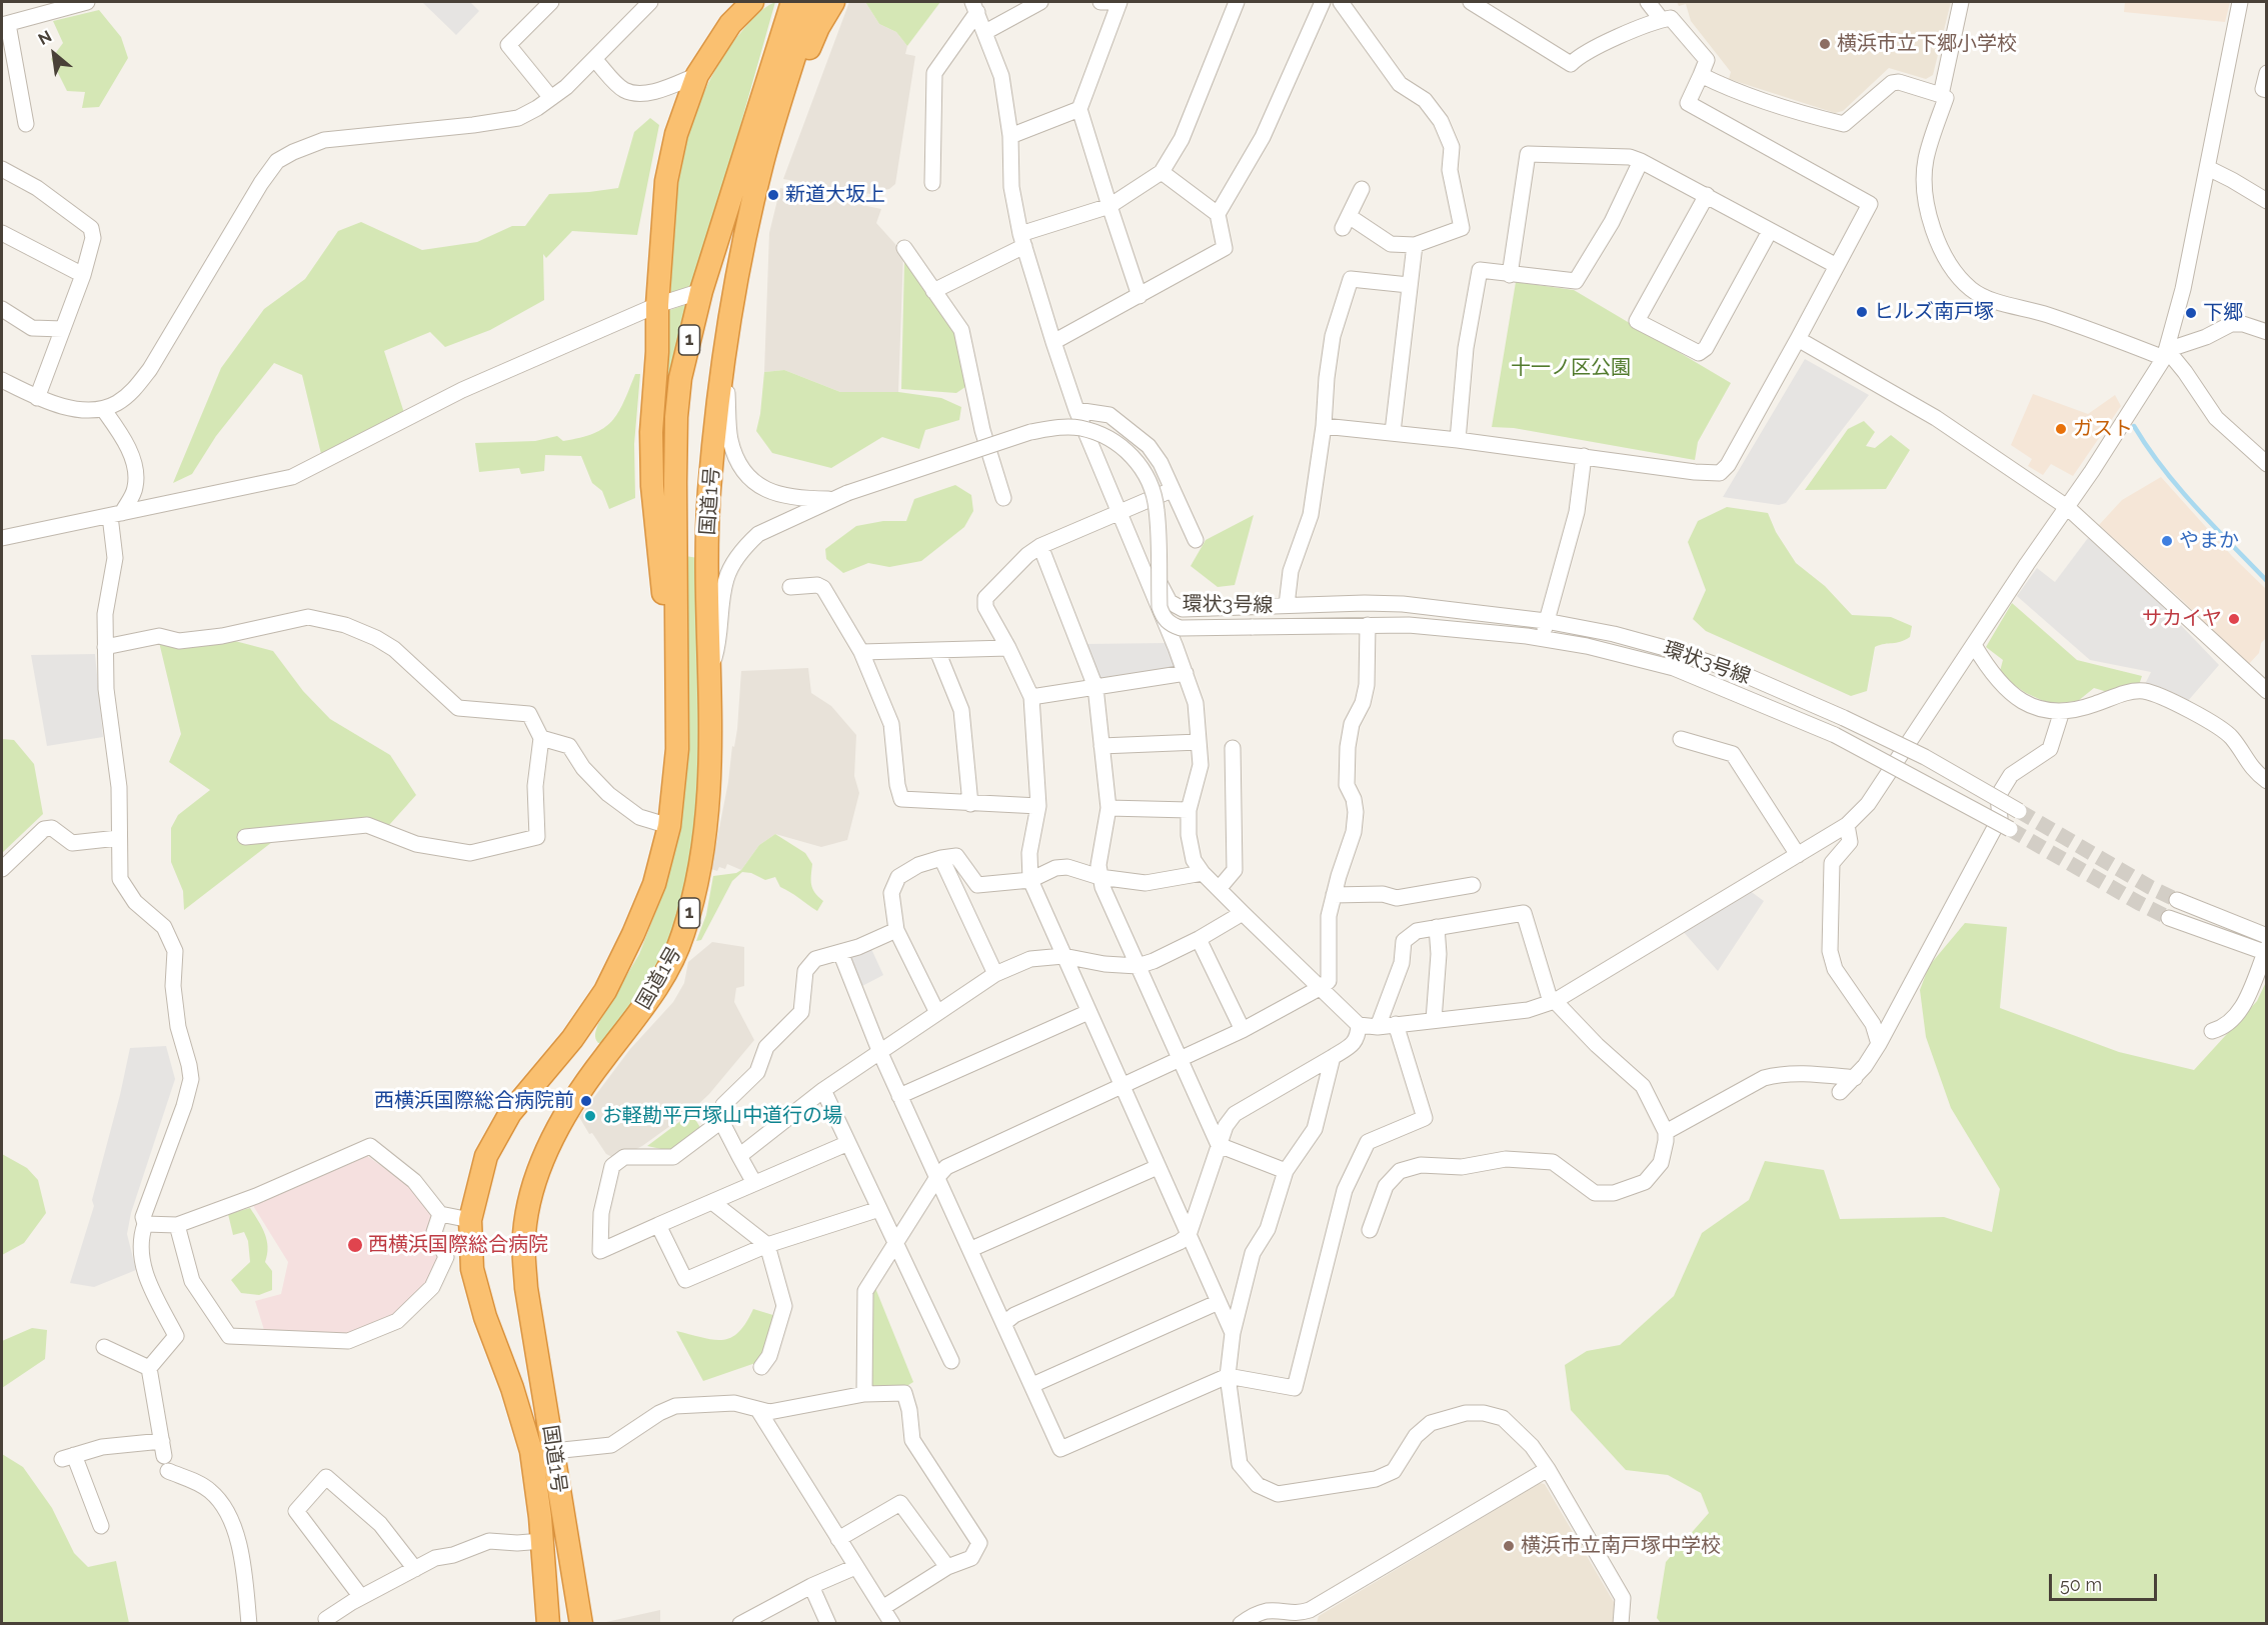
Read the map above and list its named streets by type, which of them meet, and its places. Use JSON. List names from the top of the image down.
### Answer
{
  "streets": {
    "highway": ["1", "国道1号"],
    "street": ["環状3号線"]
  },
  "crossings": [
    ["1", "国道1号"]
  ],
  "parks": ["十一ノ区公園"],
  "places": [
    "横浜市立下郷小学校",
    "新道大坂上",
    "ヒルズ南戸塚",
    "下郷",
    "ガスト",
    "やまか",
    "サカイヤ",
    "西横浜国際総合病院前",
    "お軽勘平戸塚山中道行の場",
    "西横浜国際総合病院",
    "横浜市立南戸塚中学校"
  ],
  "scale_bar": "50 m",
  "north": "top left"
}
